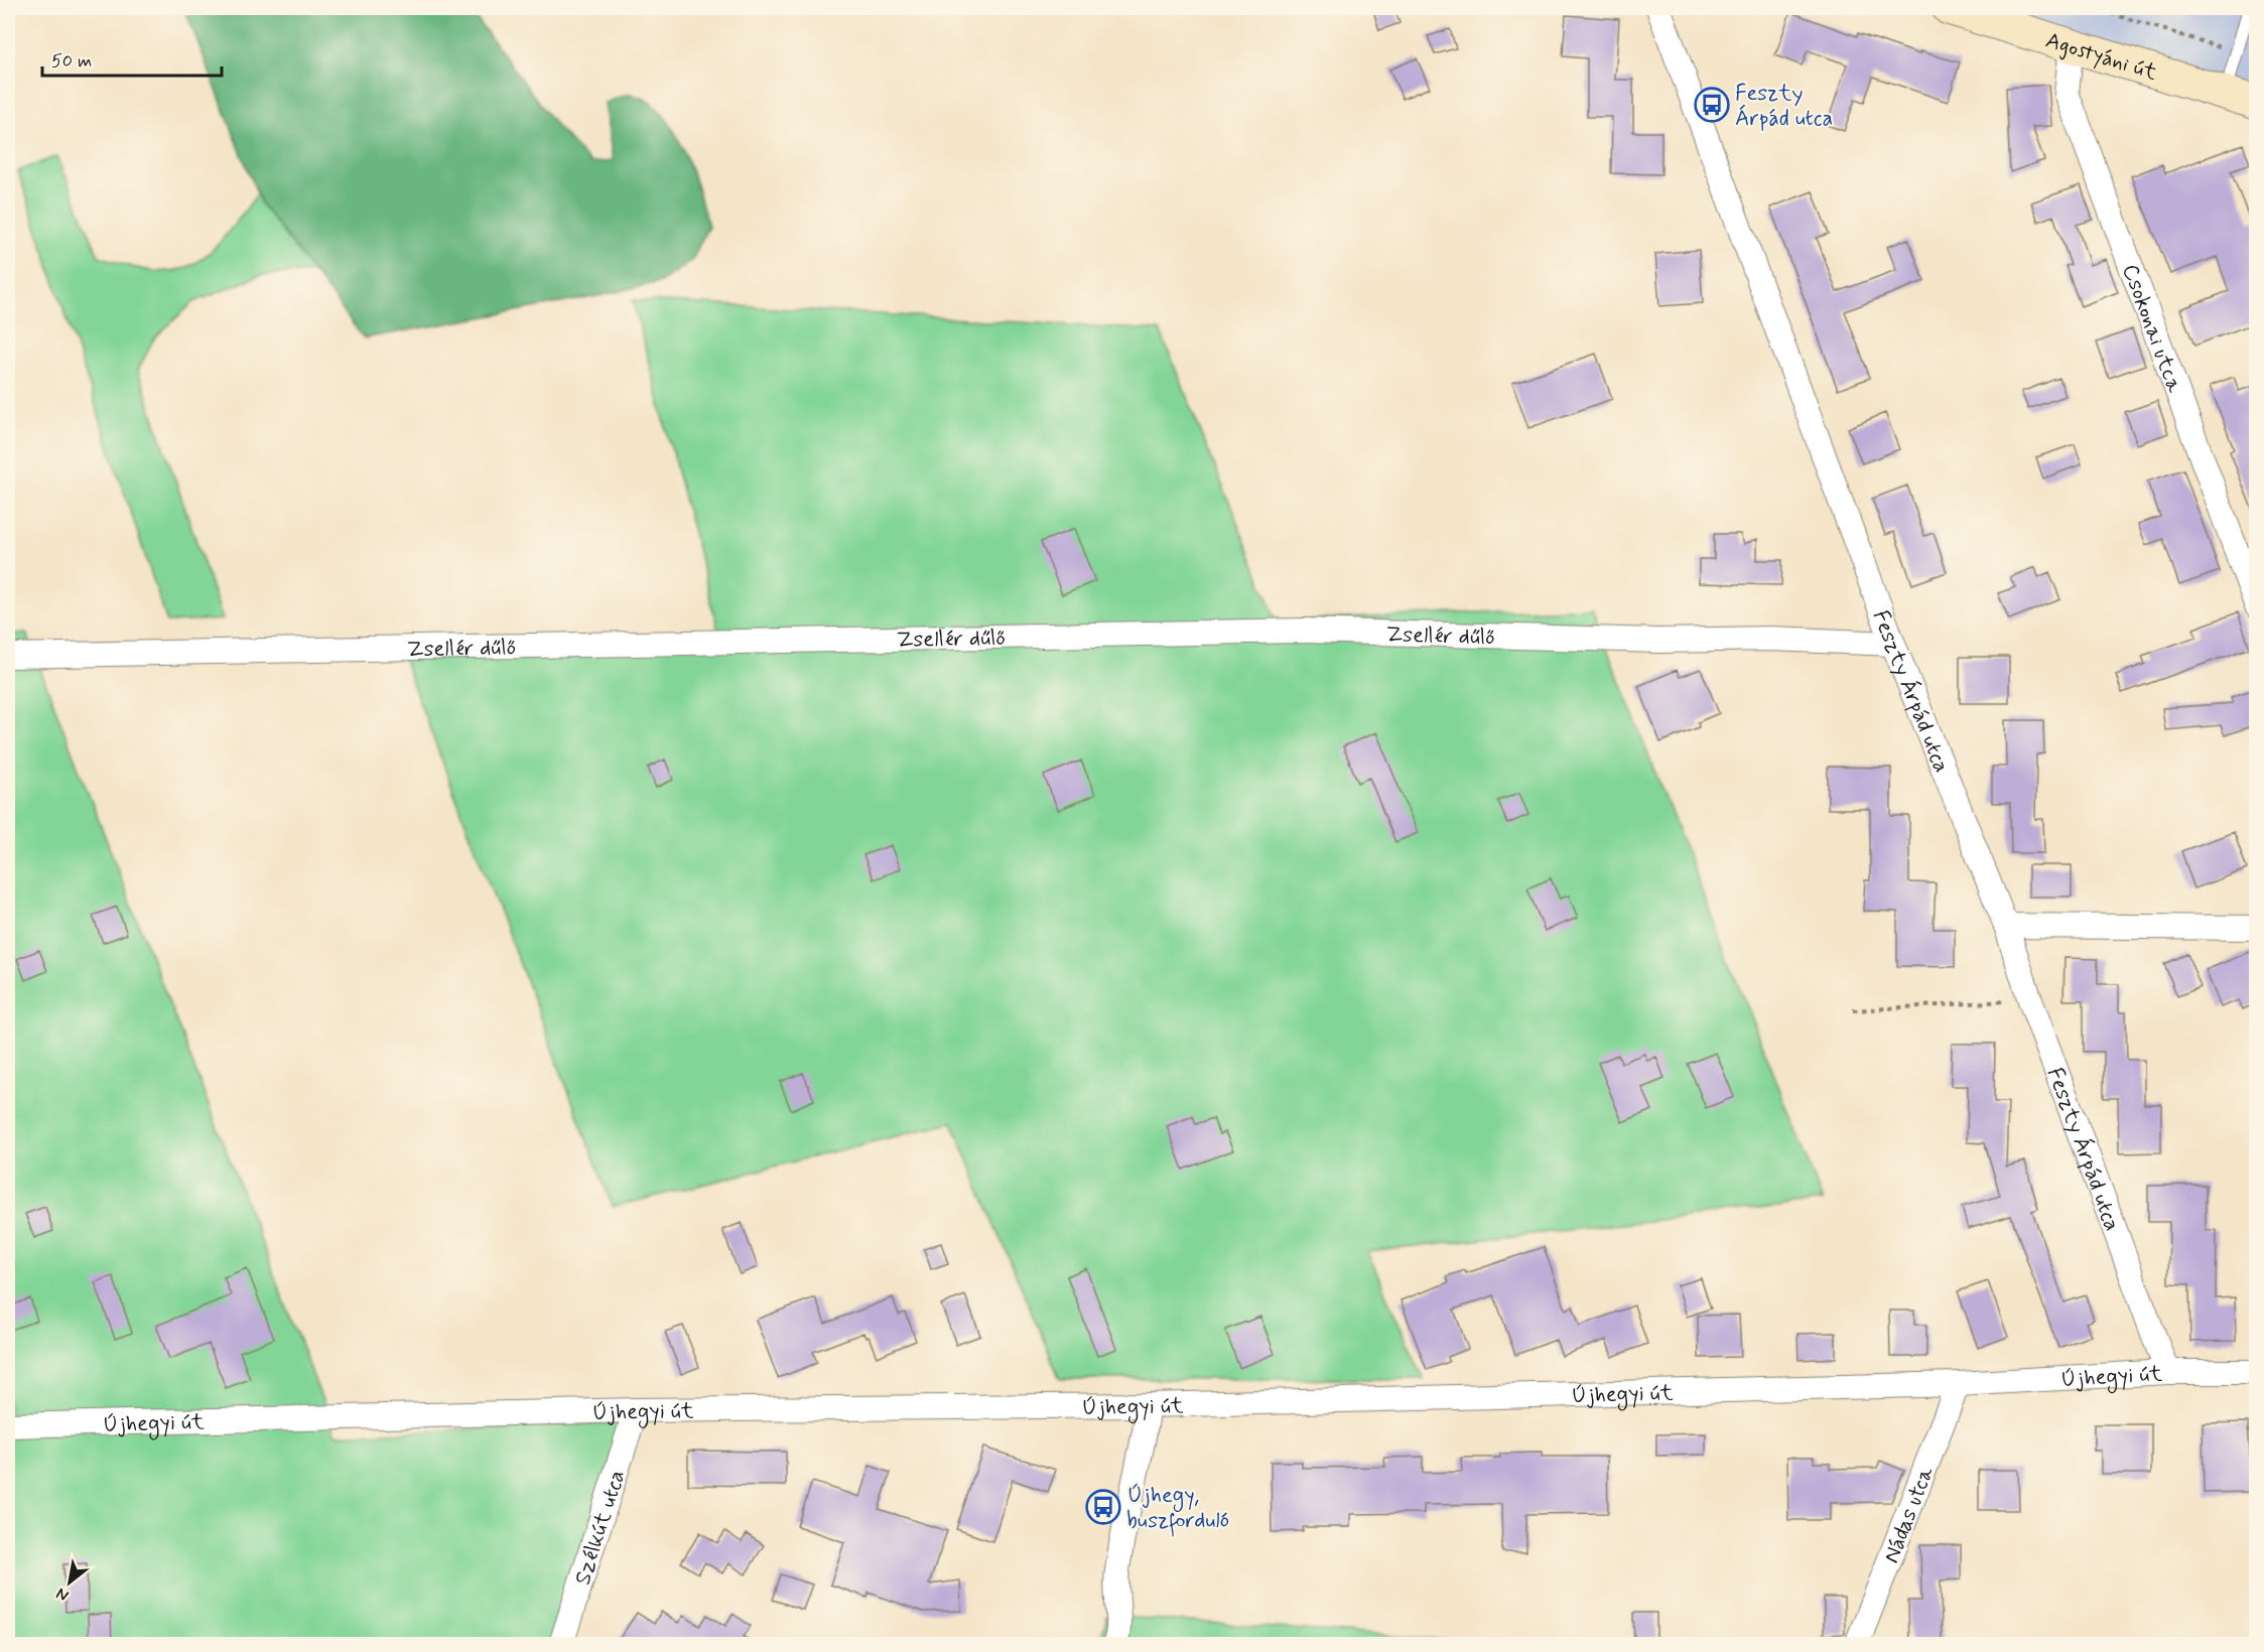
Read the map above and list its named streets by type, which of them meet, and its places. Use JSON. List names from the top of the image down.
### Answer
{
  "streets": {
    "main road": ["Agostyáni út"],
    "street": [
      "Csokonai utca",
      "Zsellér dűlő",
      "Feszty Árpád utca",
      "Újhegyi út",
      "Nádas utca",
      "Szélkút utca"
    ]
  },
  "crossings": [
    ["Agostyáni út", "Csokonai utca"],
    ["Zsellér dűlő", "Feszty Árpád utca"],
    ["Feszty Árpád utca", "Újhegyi út"],
    ["Újhegyi út", "Nádas utca"],
    ["Újhegyi út", "Szélkút utca"]
  ],
  "places": {
    "bus stop": ["Feszty Árpád utca", "Újhegy, buszforduló"]
  },
  "scale_bar": "50 m",
  "north": "bottom left"
}
